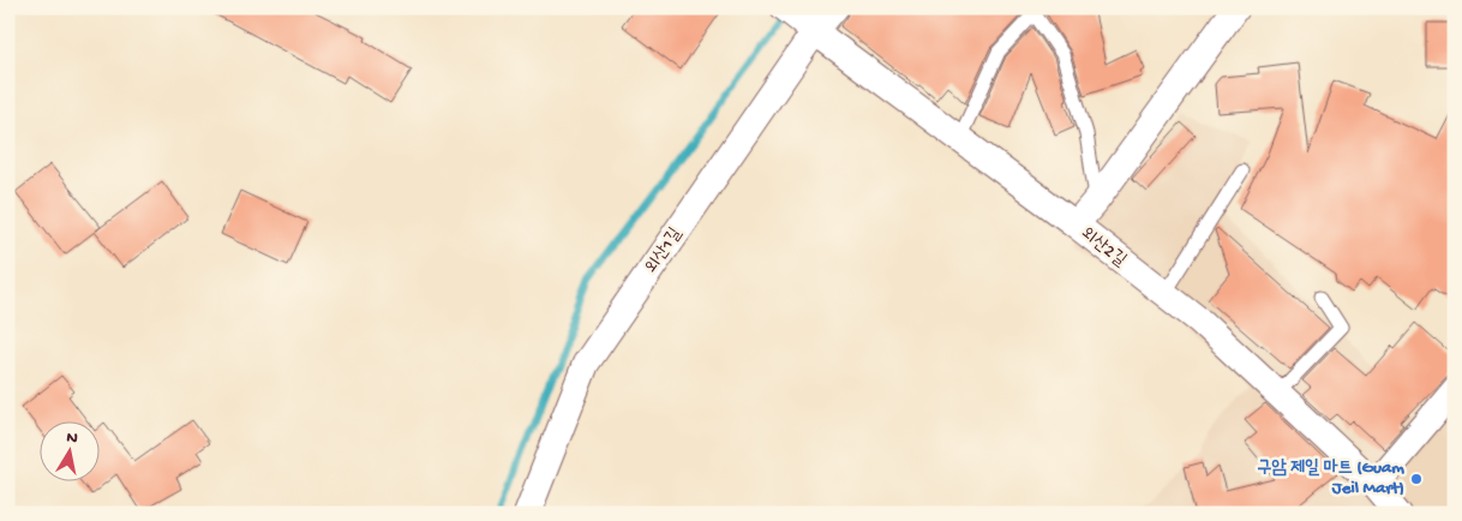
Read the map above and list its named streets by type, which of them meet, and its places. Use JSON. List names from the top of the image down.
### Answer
{
  "streets": {
    "street": ["외산2길", "외산1길"]
  },
  "crossings": [
    ["외산2길", "외산1길"]
  ],
  "places": ["구암 제일 마트 (Guam Jeil Mart)"],
  "north": "top"
}
